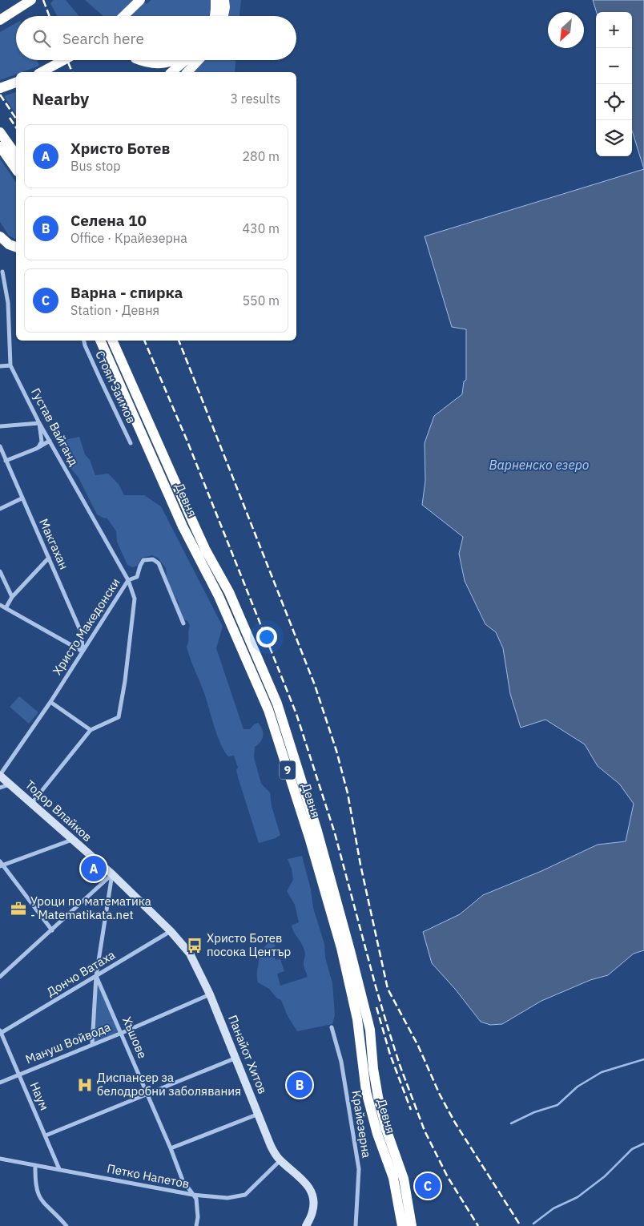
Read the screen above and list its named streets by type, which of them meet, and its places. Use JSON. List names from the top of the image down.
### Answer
{
  "streets": {
    "highway": ["Девня", "9"],
    "street": [
      "Стоян Заимов",
      "Густав Вайганд",
      "Макгахан",
      "Христо Македонски",
      "Тодор Влайков",
      "Дончо Ватаха",
      "Хъшове",
      "Mануш Войвода",
      "Панайот Хитов",
      "Наум",
      "Кpaйeзepнa",
      "Петко Напетов"
    ]
  },
  "crossings": [
    ["Густав Вайганд", "Христо Македонски"],
    ["Макгахан", "Христо Македонски"],
    ["Христо Македонски", "Тодор Влайков"],
    ["Тодор Влайков", "Дончо Ватаха"],
    ["Тодор Влайков", "Панайот Хитов"],
    ["Дончо Ватаха", "Хъшове"],
    ["Дончо Ватаха", "Панайот Хитов"],
    ["Дончо Ватаха", "Наум"],
    ["Хъшове", "Mануш Войвода"],
    ["Хъшове", "Петко Напетов"],
    ["Mануш Войвода", "Панайот Хитов"],
    ["Mануш Войвода", "Наум"],
    ["Панайот Хитов", "Петко Напетов"],
    ["Наум", "Петко Напетов"]
  ],
  "water": ["Варненско езеро"],
  "places": {
    "office": ["Уроци по математика - Matematikata.net"],
    "bus stop": ["Христо Ботев посока Център"],
    "hospital": ["Диспансер за белодробни заболявания"]
  },
  "north": "bottom left",
  "page": {
    "map_buttons": ["+", "−"],
    "search": "Search here",
    "heading": ["Nearby", "3 results"],
    "list": [
      {
        "mark": "A",
        "name": "Христо Ботев",
        "note": "Bus stop",
        "value": "280 m"
      },
      {
        "mark": "B",
        "name": "Селена 10",
        "note": "Office · Кpaйeзepнa",
        "value": "430 m"
      },
      {
        "mark": "C",
        "name": "Варна - спирка",
        "note": "Station · Девня",
        "value": "550 m"
      }
    ],
    "pins": ["A", "B", "C"]
  }
}
